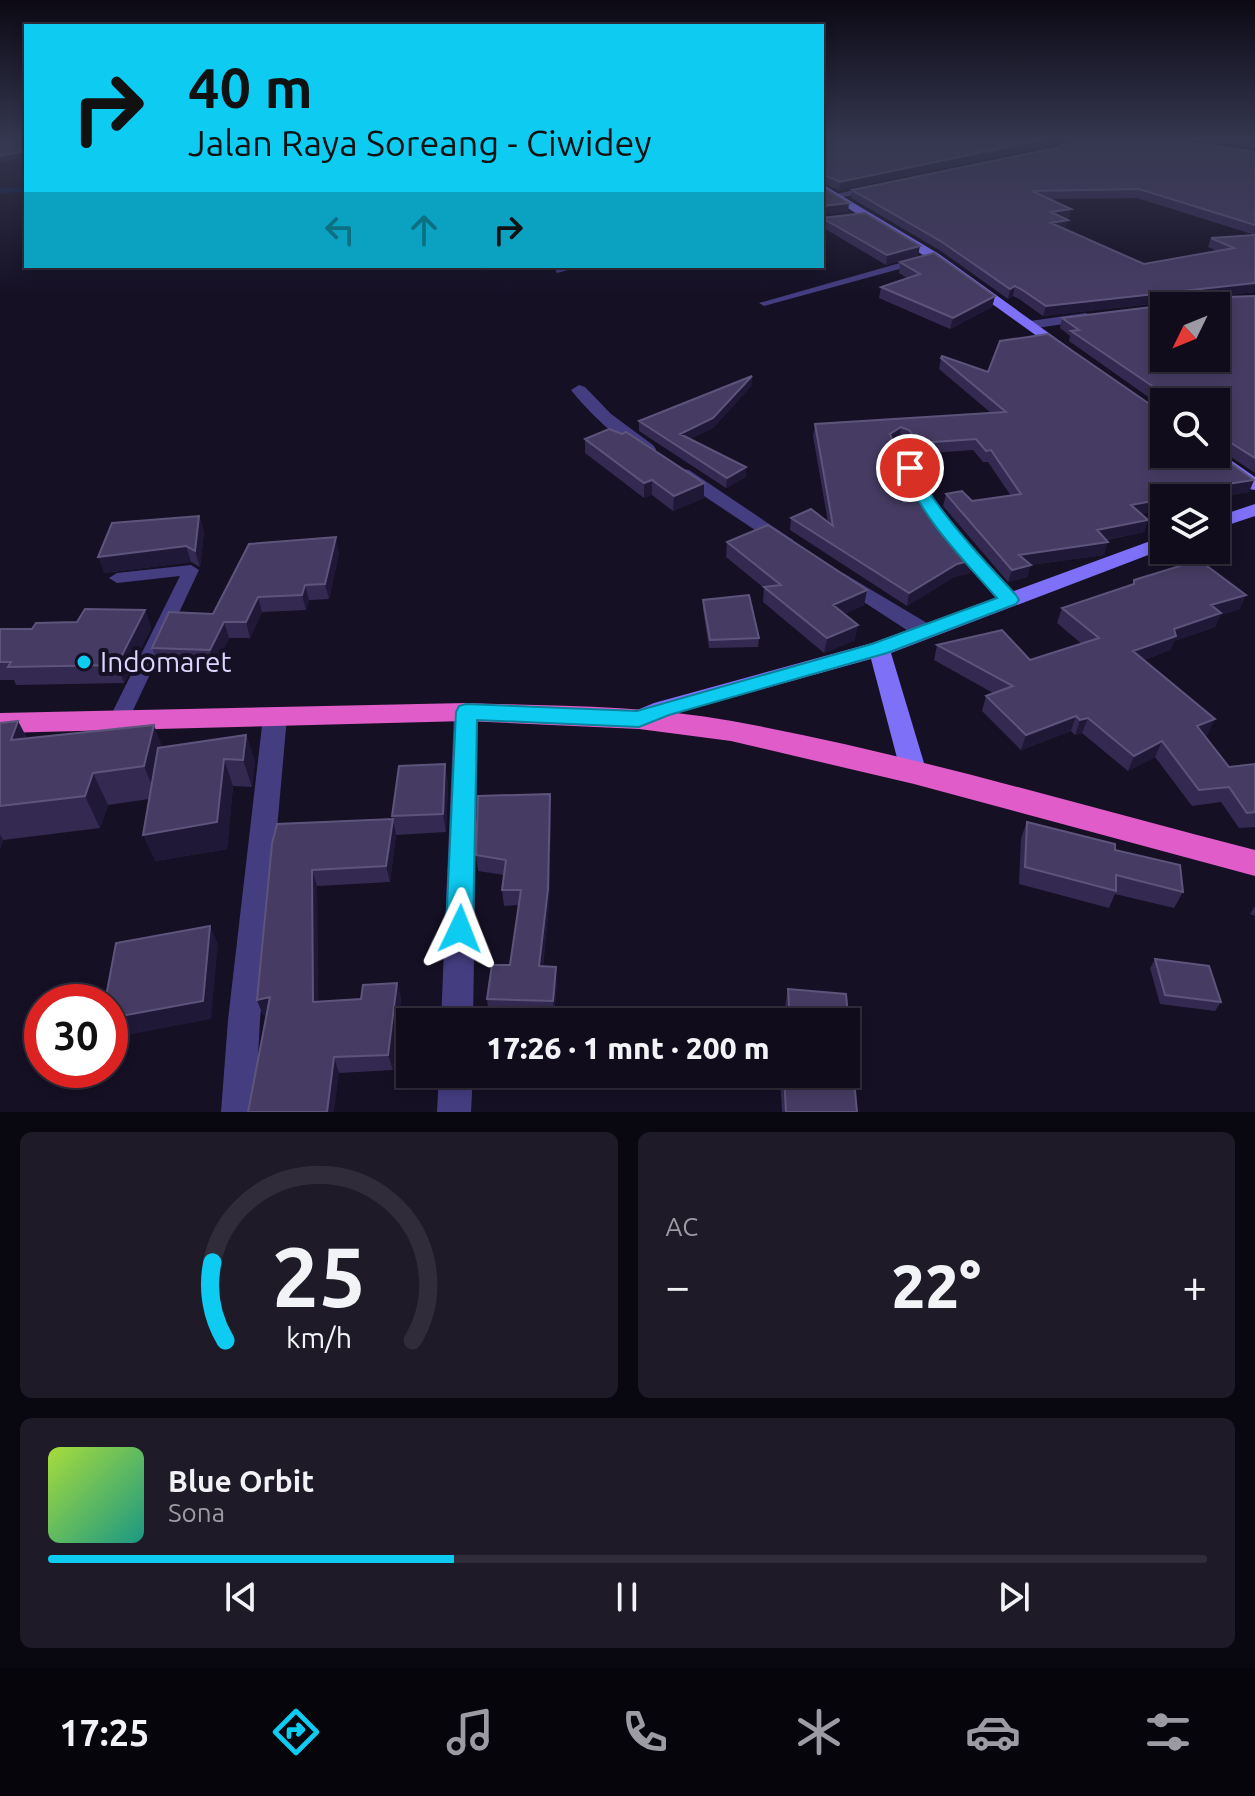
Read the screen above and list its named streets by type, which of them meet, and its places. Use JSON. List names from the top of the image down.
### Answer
{
  "places": ["Indomaret"],
  "north": "bottom left",
  "page": {
    "turn": ["40 m", "Jalan Raya Soreang - Ciwidey"],
    "limit": "30",
    "trip": "17:26 · 1 mnt · 200 m",
    "tile": "AC",
    "heat": ["−", "22°", "+"],
    "song": ["Blue Orbit", "Sona"],
    "tabs": "17:25",
    "gauge": ["25", "km/h"]
  }
}
